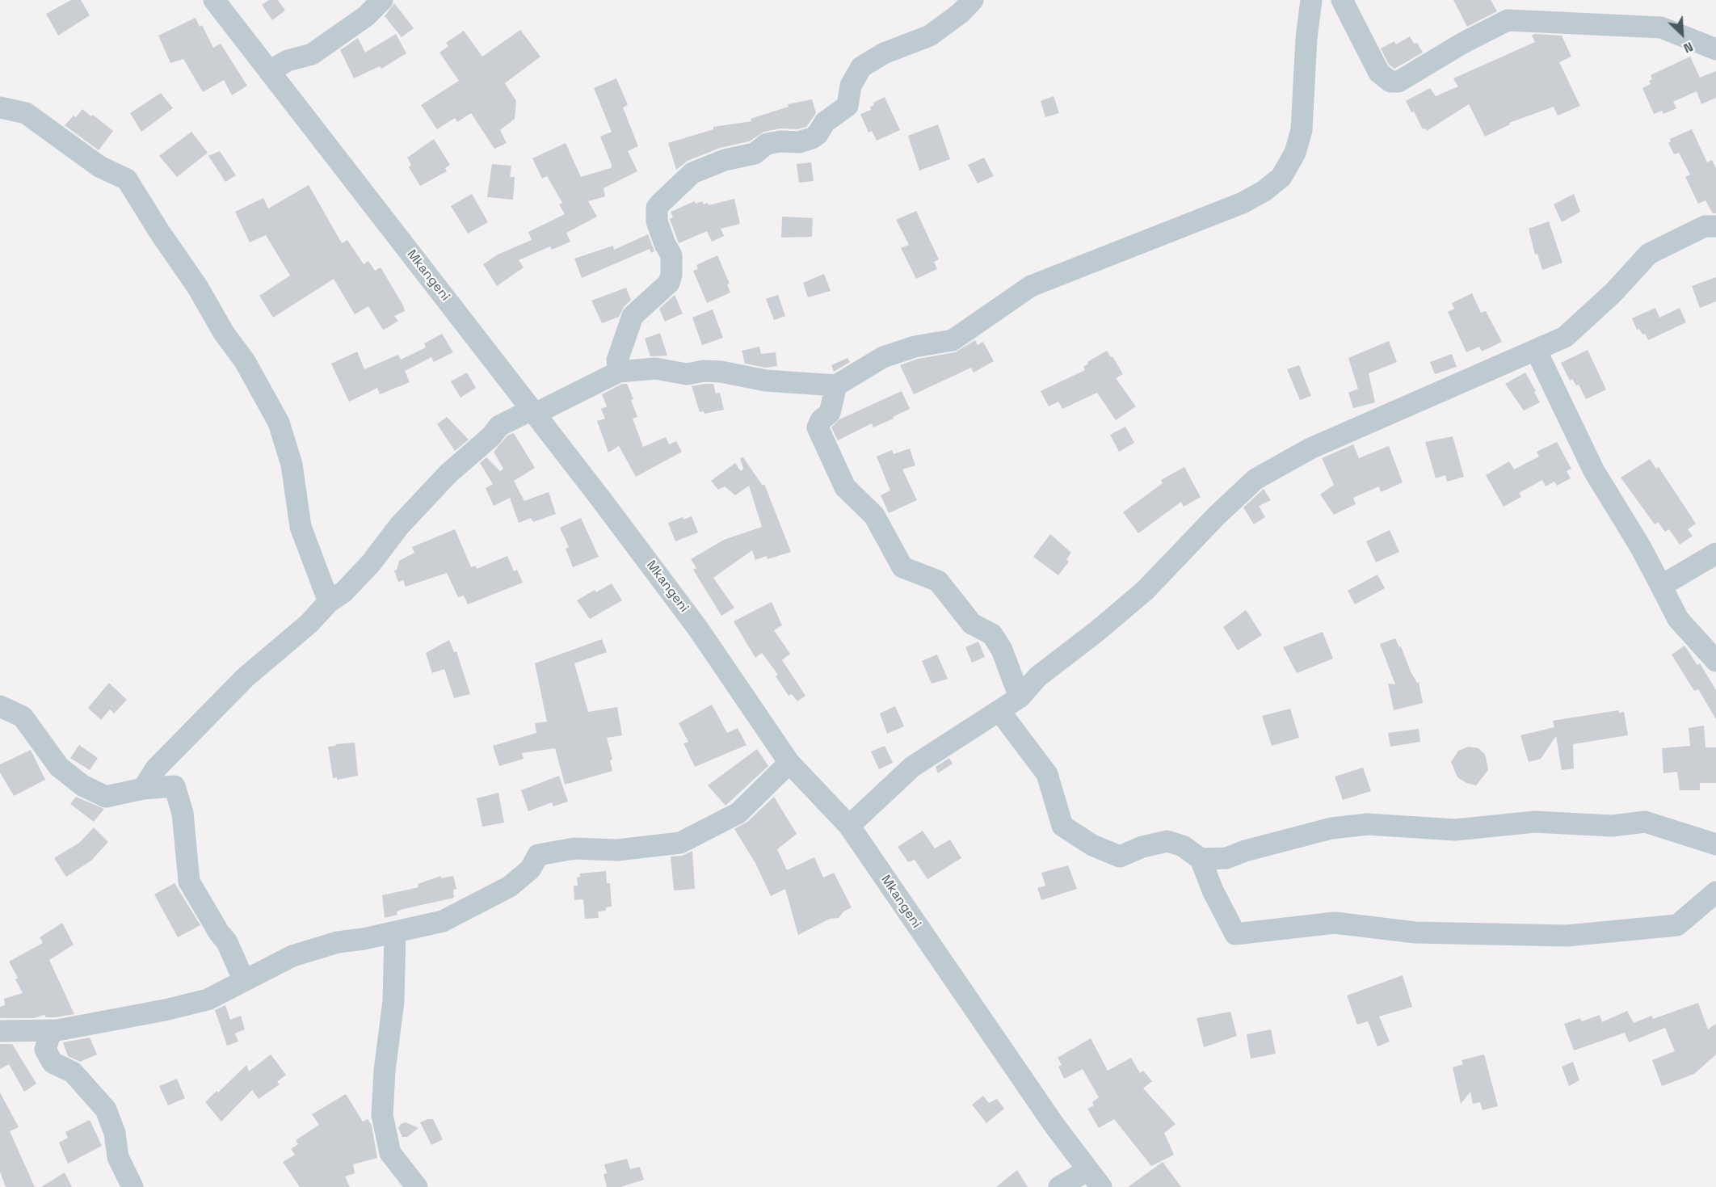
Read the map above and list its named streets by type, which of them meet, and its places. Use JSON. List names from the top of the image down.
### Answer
{
  "streets": {
    "street": ["Mkangeni"]
  },
  "north": "bottom right"
}
